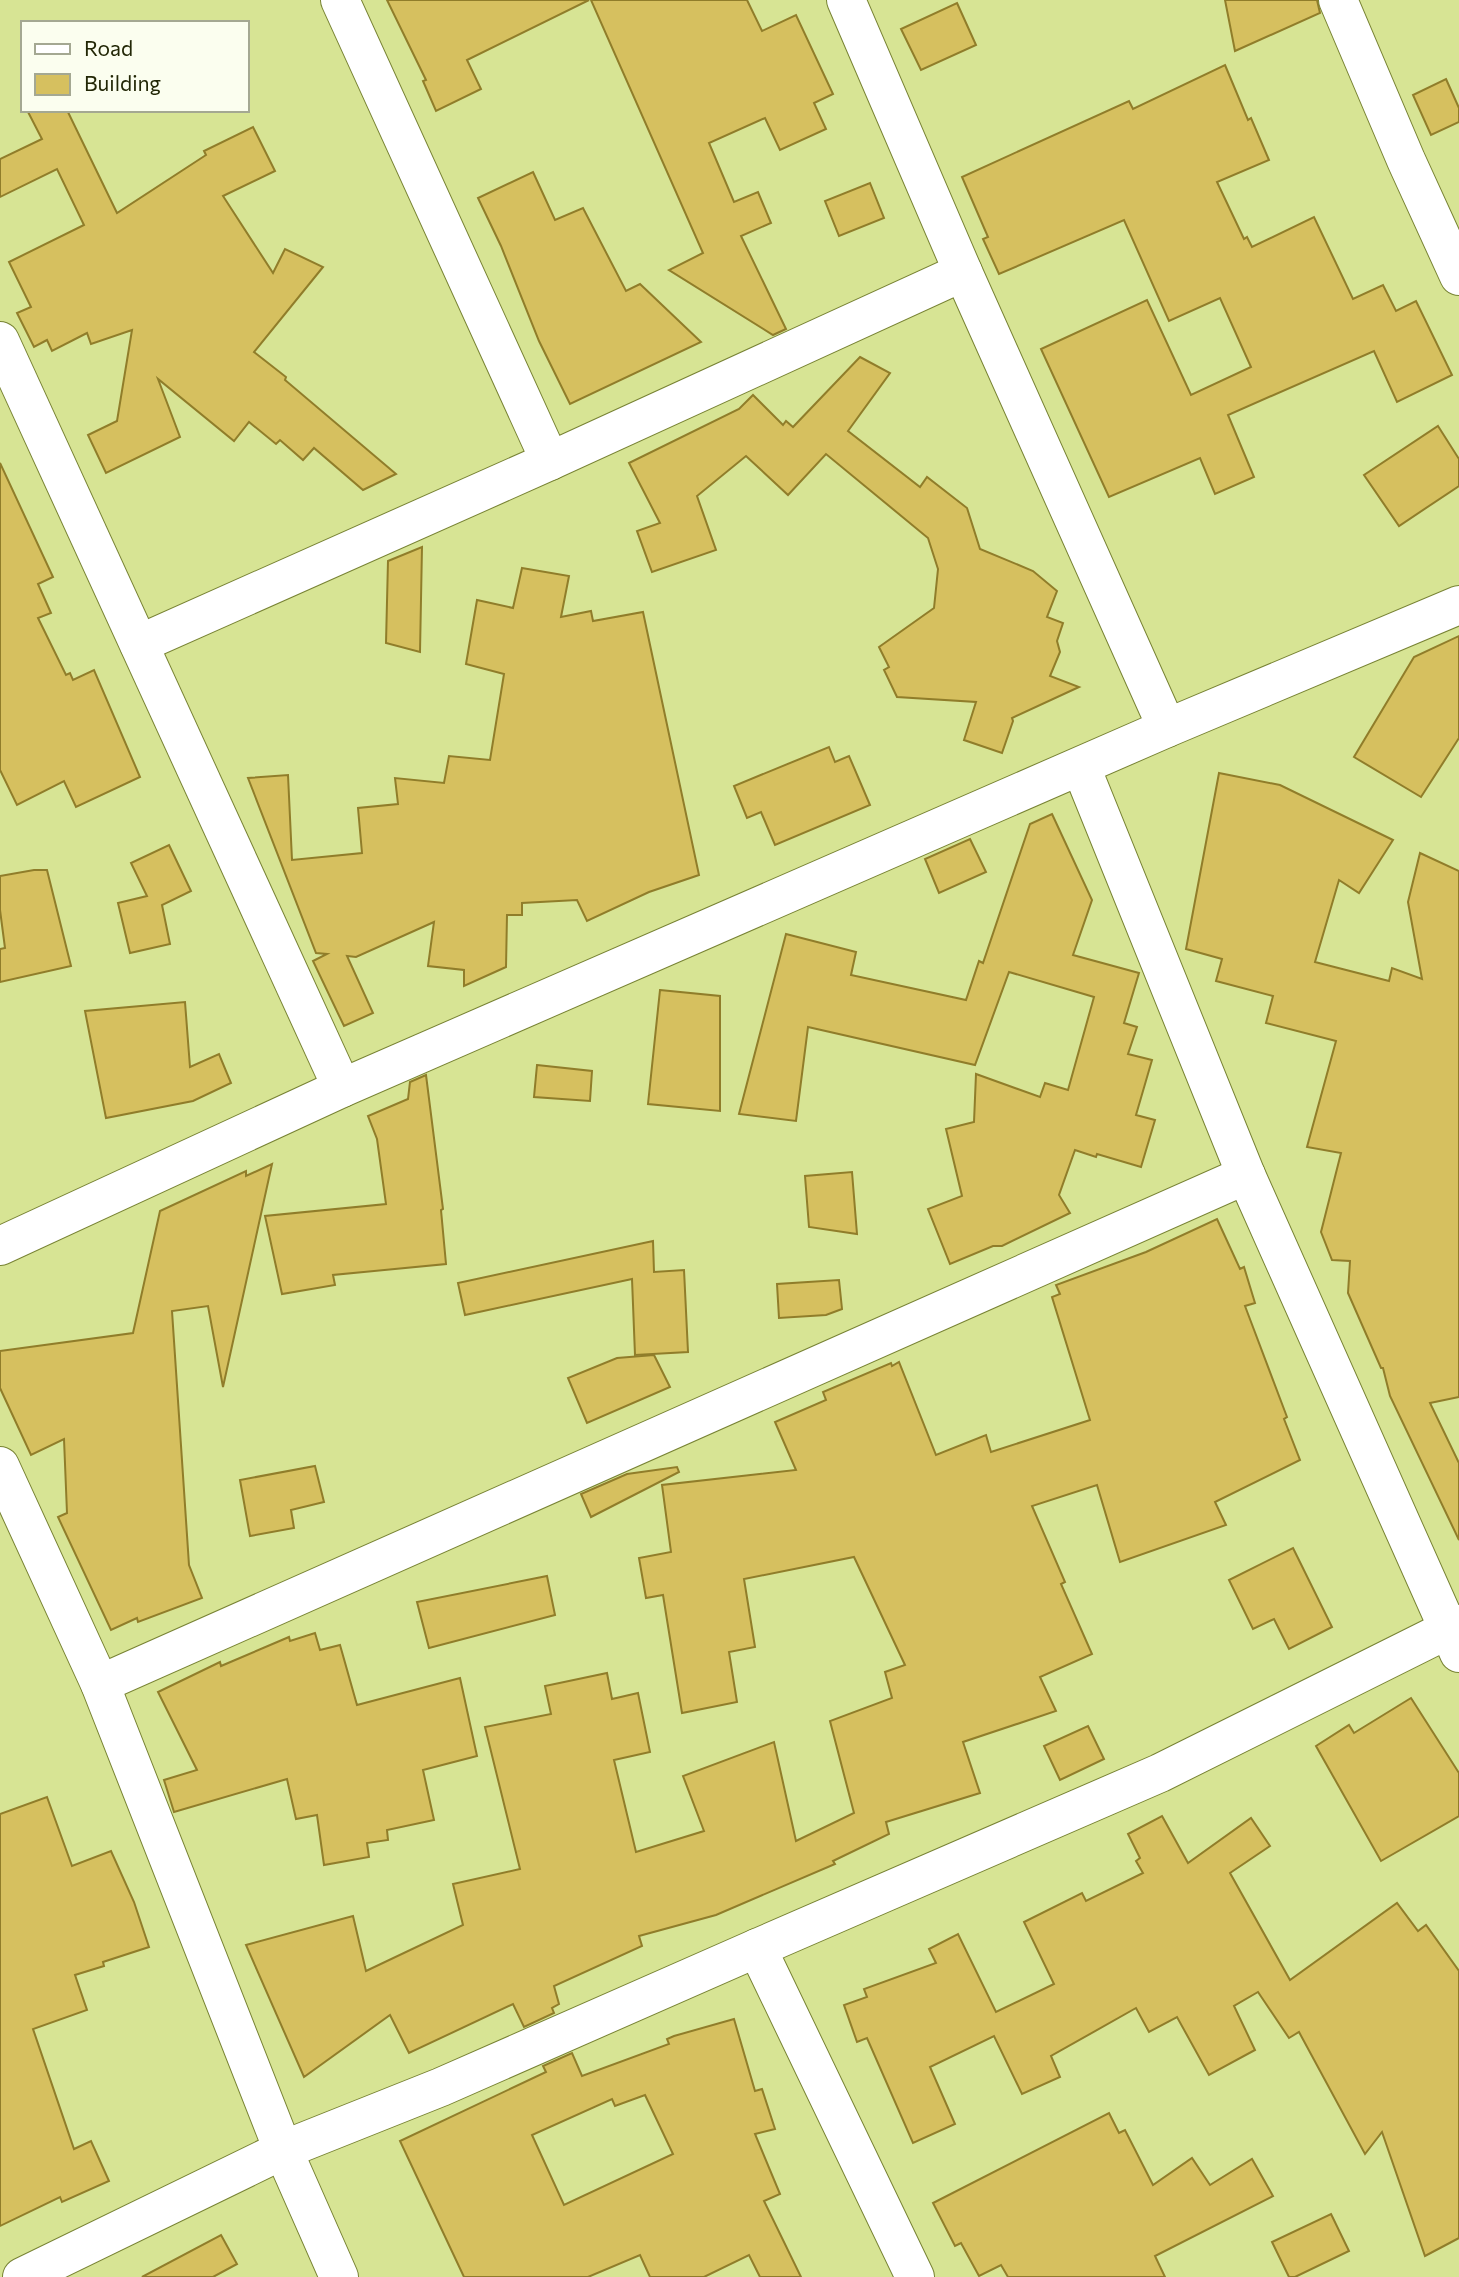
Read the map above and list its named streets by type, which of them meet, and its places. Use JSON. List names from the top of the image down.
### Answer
{
  "legend": ["Road", "Building"]
}
